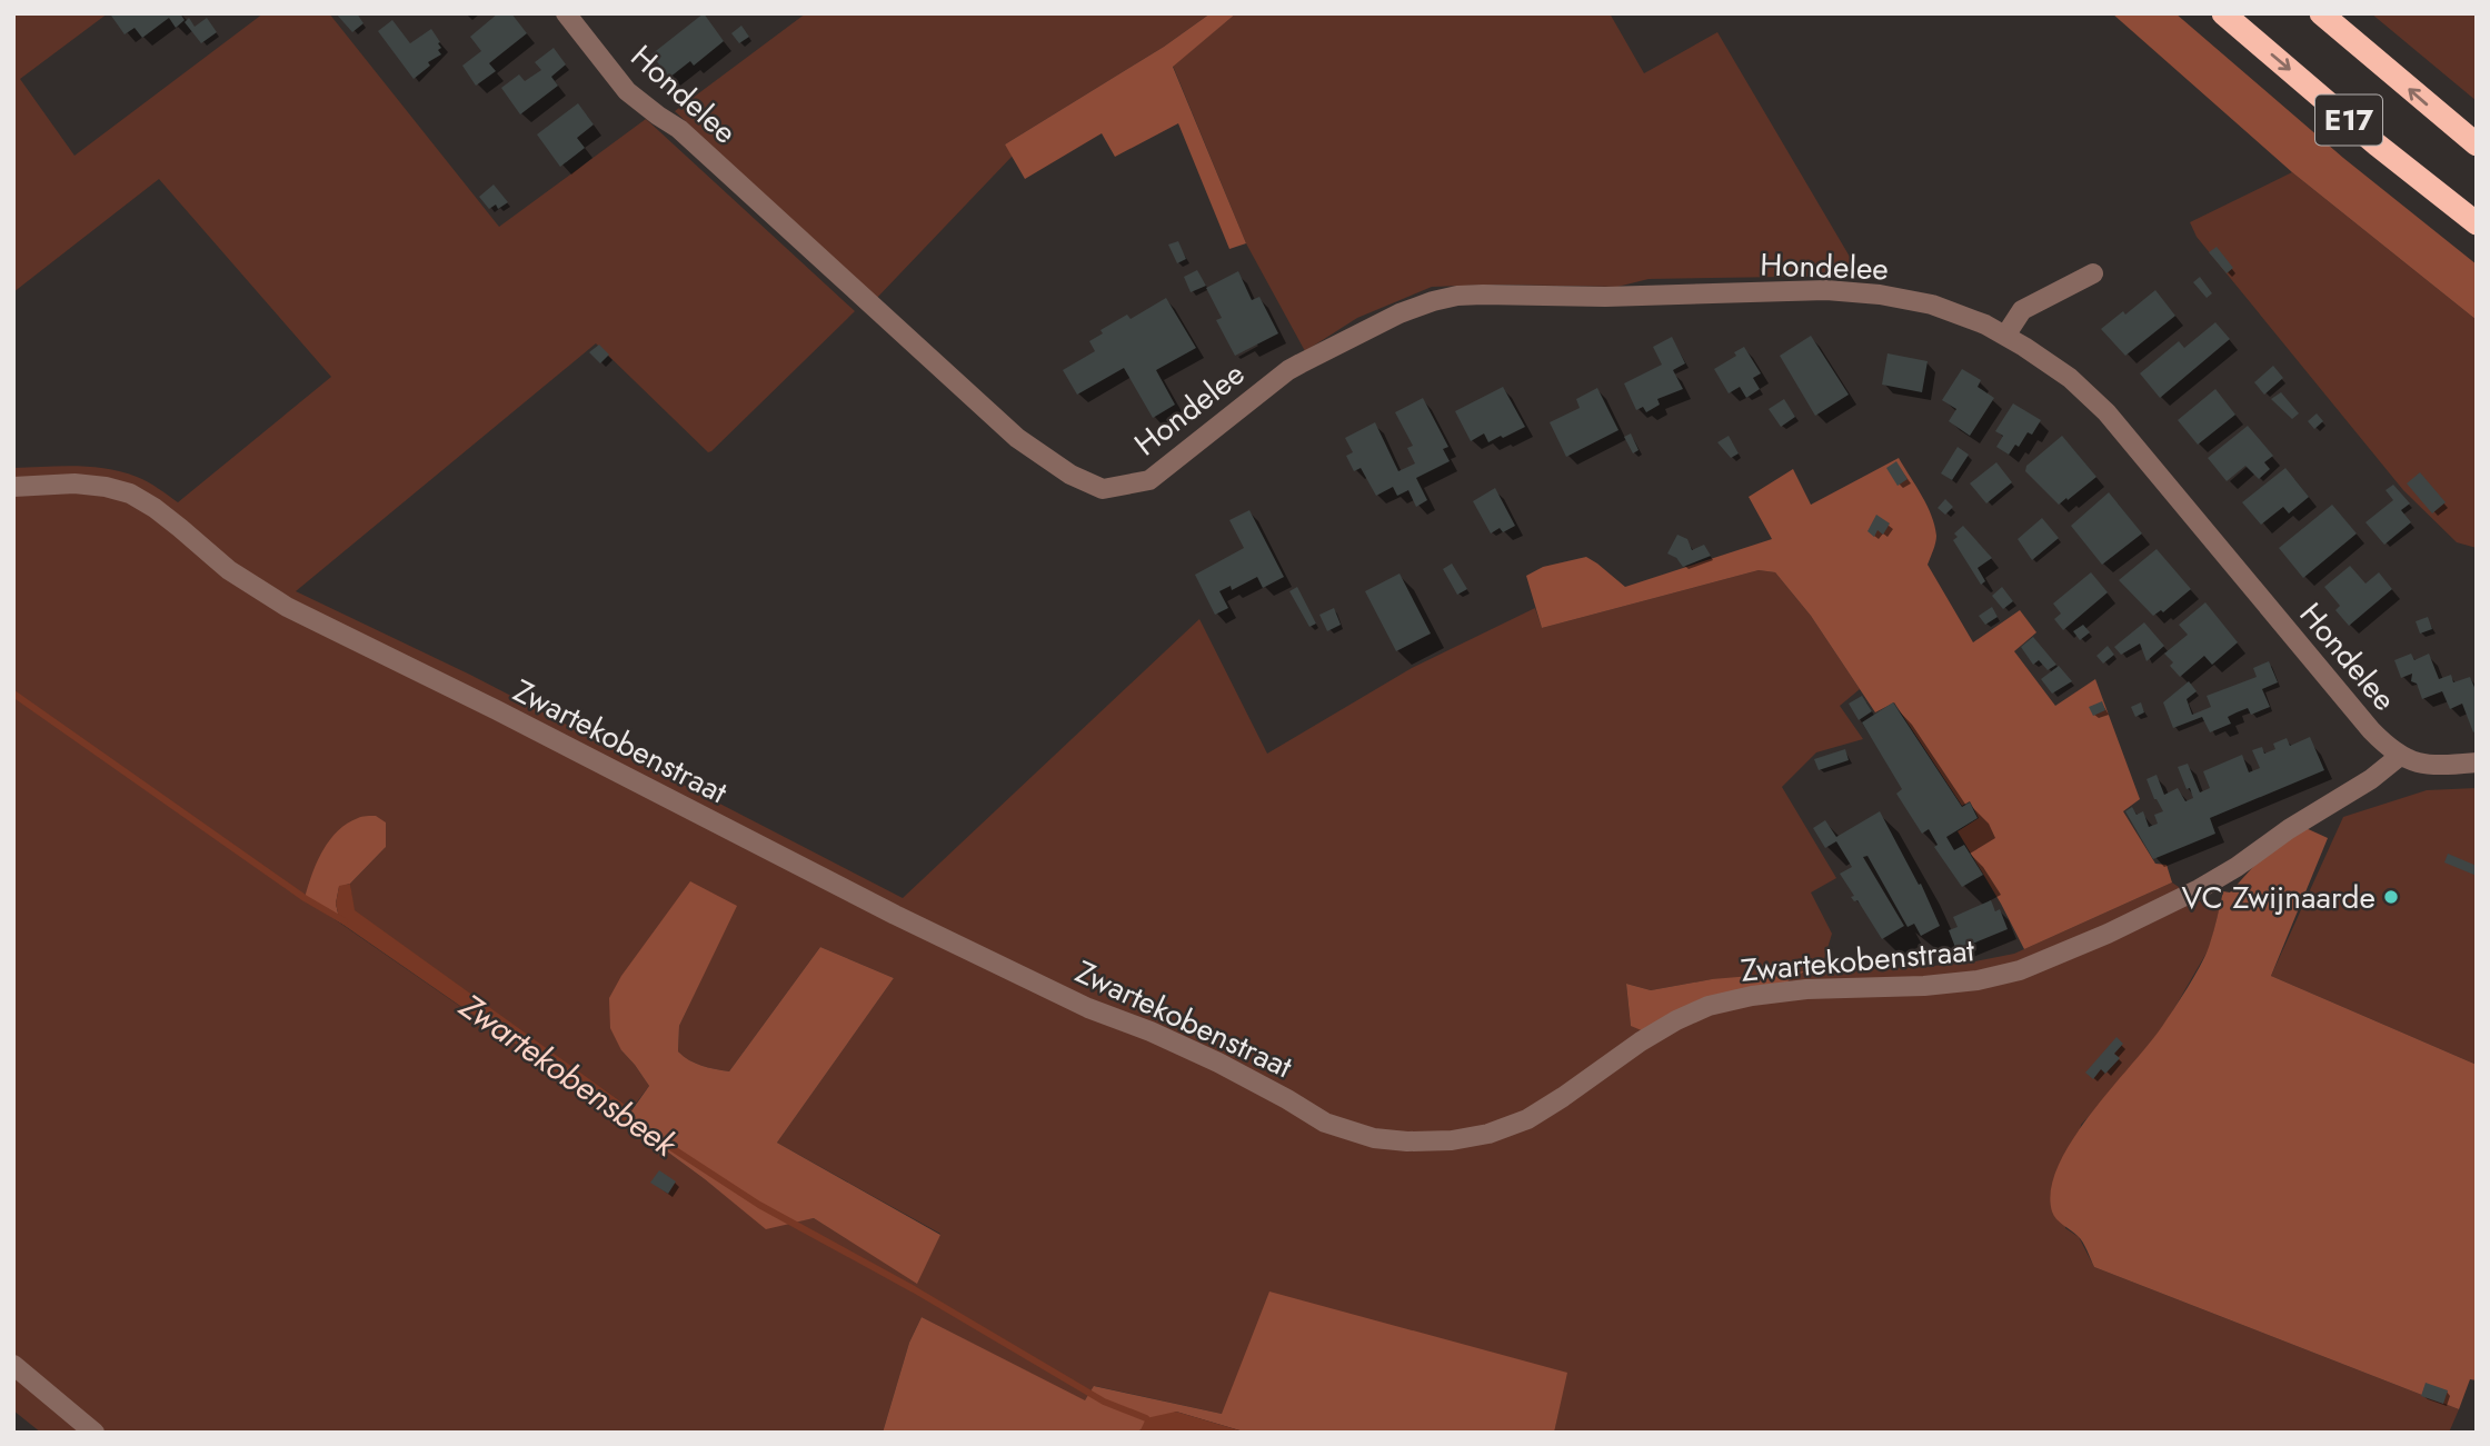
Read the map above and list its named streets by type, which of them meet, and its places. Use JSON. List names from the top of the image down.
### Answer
{
  "streets": {
    "highway": ["E17"],
    "street": ["Hondelee", "Zwartekobenstraat"]
  },
  "crossings": [
    ["Hondelee", "Zwartekobenstraat"]
  ],
  "water": ["Zwartekobensbeek"],
  "places": ["VC Zwijnaarde"]
}
